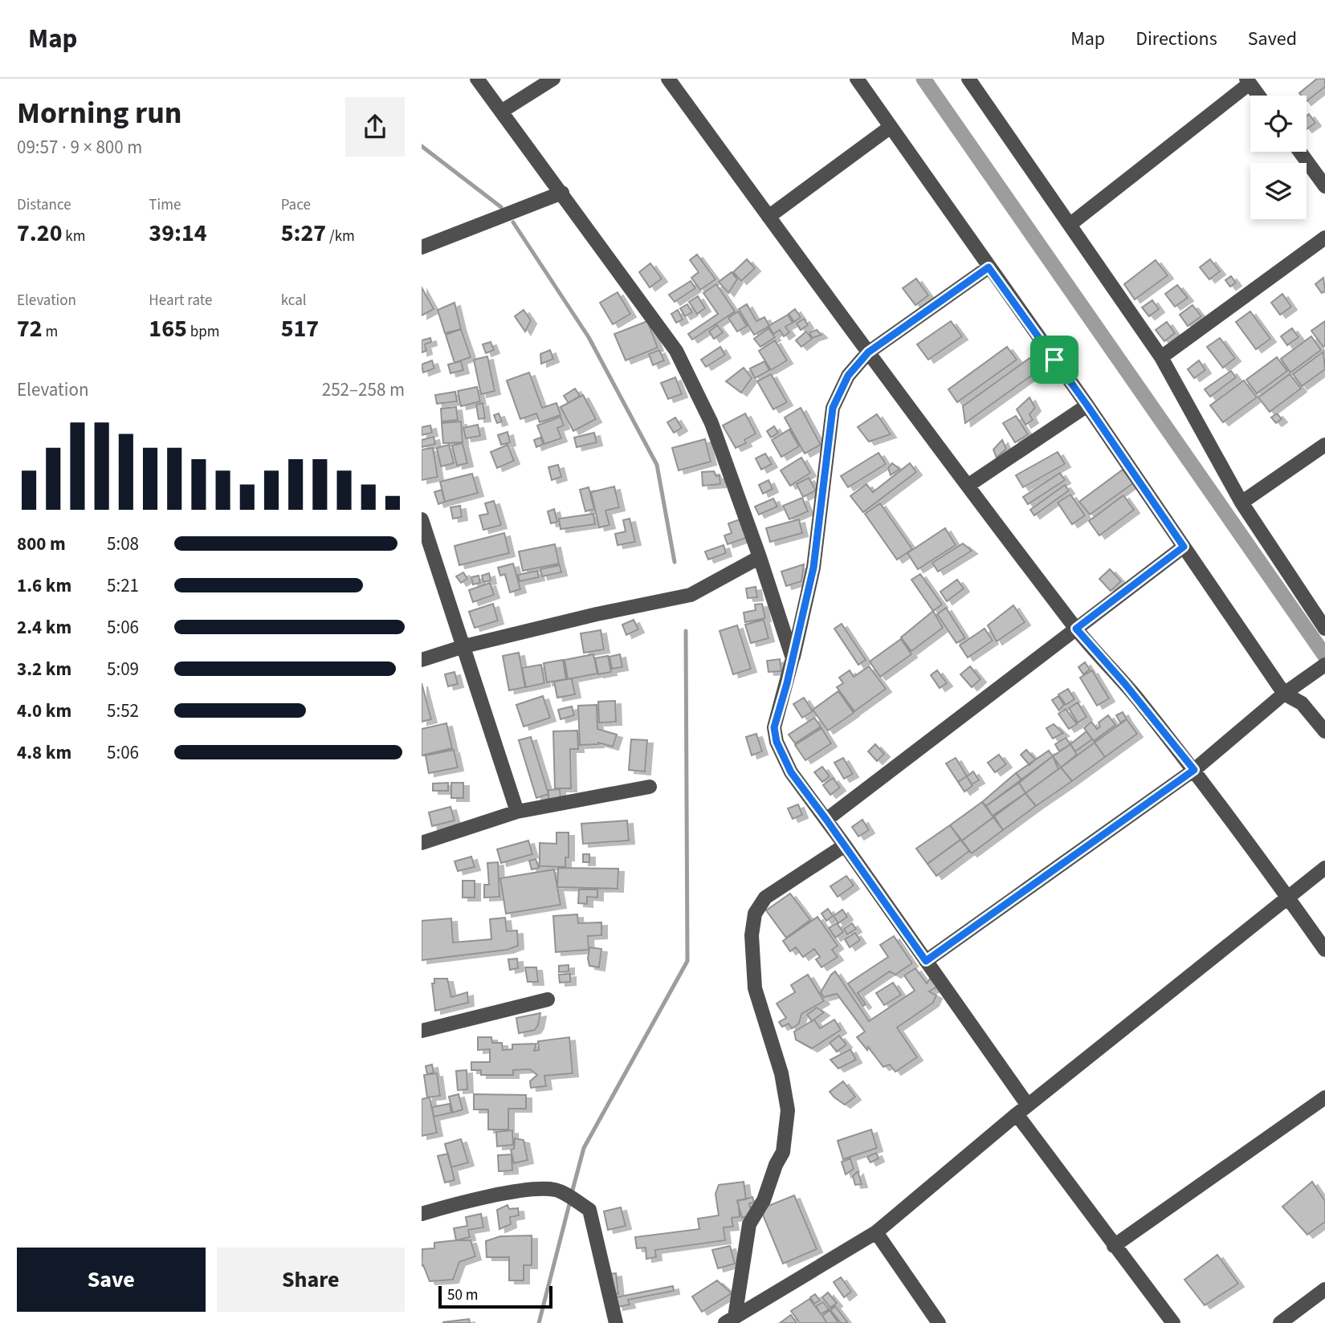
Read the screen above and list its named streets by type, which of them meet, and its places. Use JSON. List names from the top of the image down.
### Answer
{
  "scale_bar": "50 m",
  "page": {
    "header": "Map",
    "nav": ["Map", "Directions", "Saved"],
    "heading": ["Morning run", "09:57 · 9 × 800 m"],
    "stats": [
      ["Distance", "7.20 km"],
      ["Time", "39:14"],
      ["Pace", "5:27 /km"],
      ["Elevation", "72 m"],
      ["Heart rate", "165 bpm"],
      ["kcal", "517"]
    ],
    "chart": ["Elevation", "252–258 m"],
    "list": [
      {
        "name": "800 m",
        "note": "5:08"
      },
      {
        "name": "1.6 km",
        "note": "5:21"
      },
      {
        "name": "2.4 km",
        "note": "5:06"
      },
      {
        "name": "3.2 km",
        "note": "5:09"
      },
      {
        "name": "4.0 km",
        "note": "5:52"
      },
      {
        "name": "4.8 km",
        "note": "5:06"
      }
    ],
    "buttons": ["Save", "Share"],
    "scale": "50 m"
  }
}
